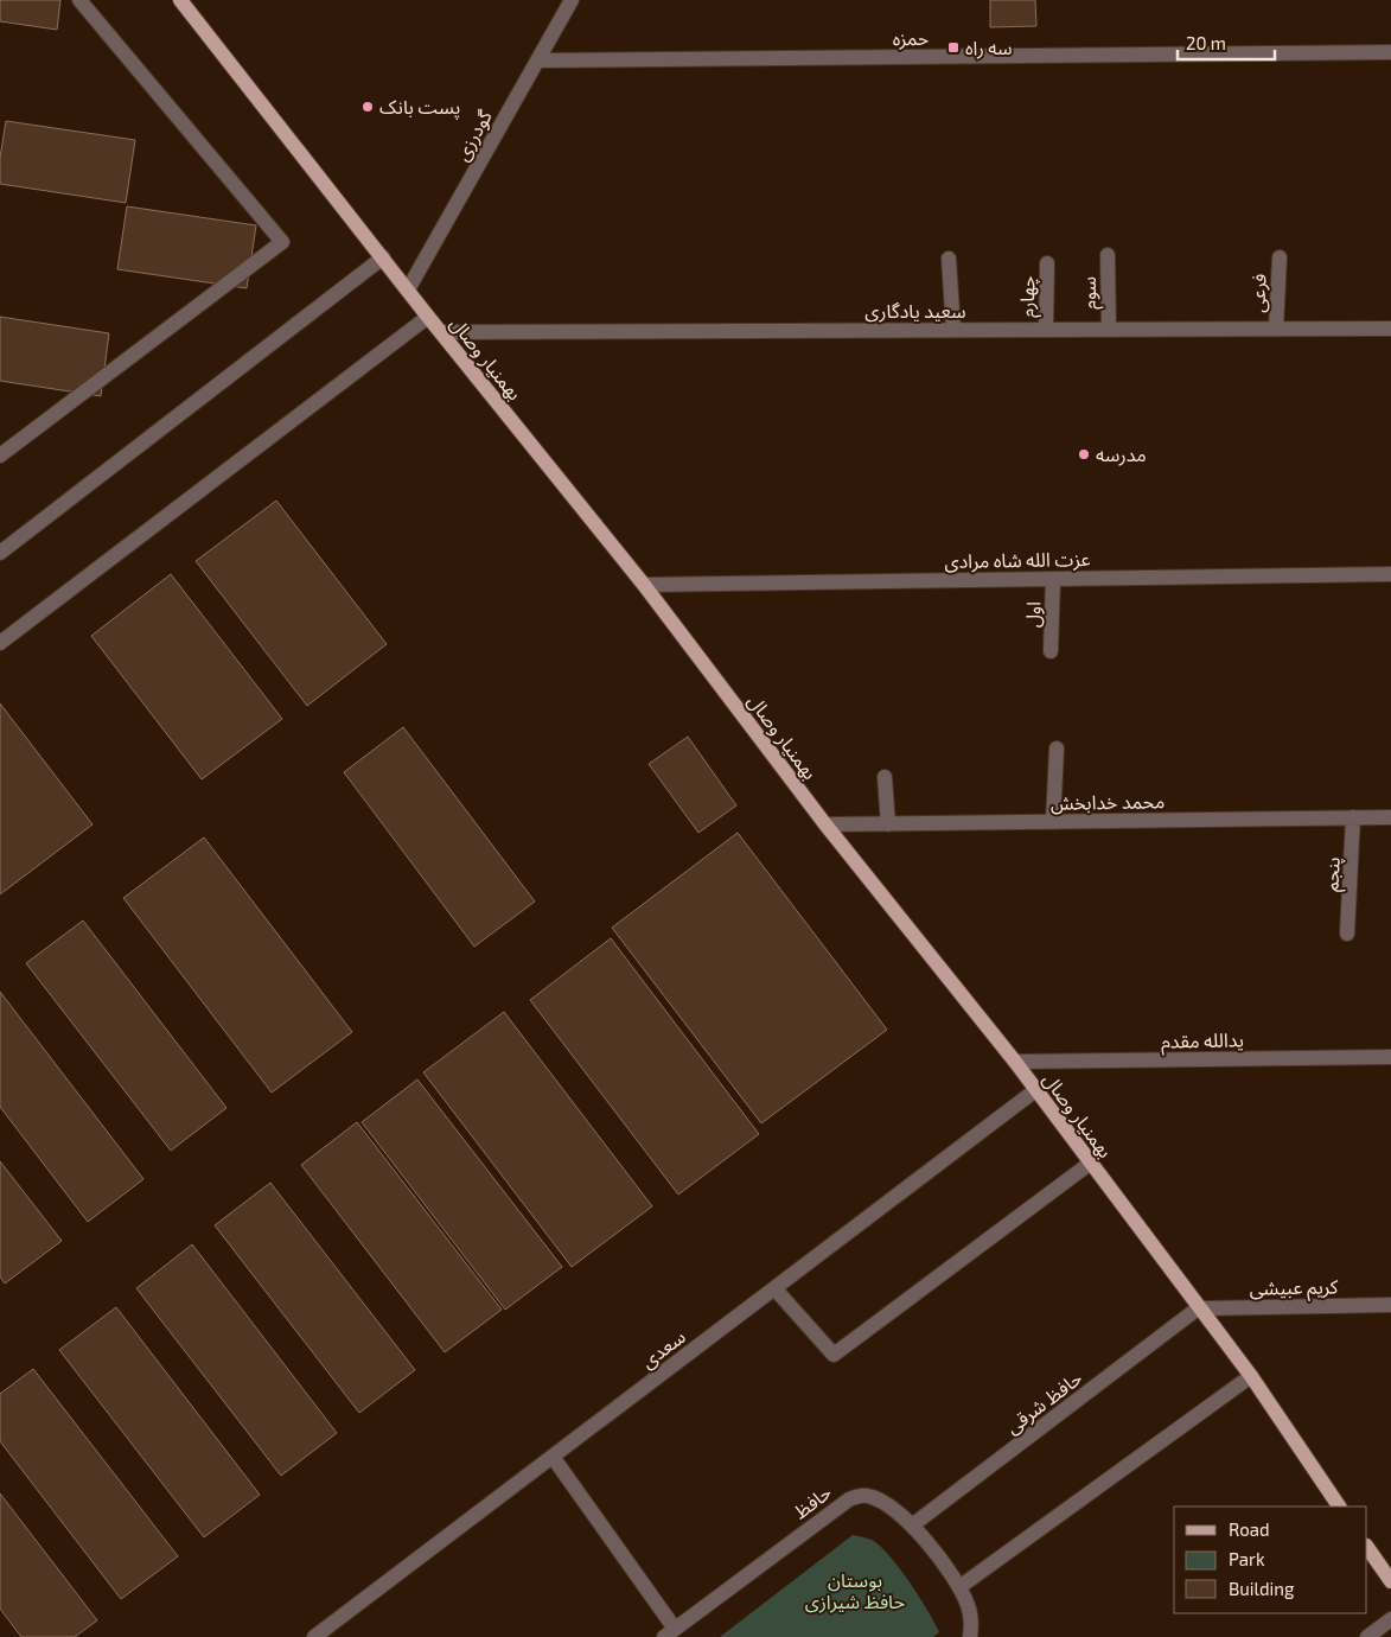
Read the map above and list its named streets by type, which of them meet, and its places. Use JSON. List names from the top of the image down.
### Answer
{
  "streets": {
    "main road": ["بهمنیار وصال"],
    "street": [
      "حمزه",
      "گودرزی",
      "سوم",
      "فرعی",
      "چهارم",
      "سعید یادگاری",
      "عزت الله شاه مرادی",
      "اول",
      "محمد خدابخش",
      "پنجم",
      "یدالله مقدم",
      "کریم عبیشی",
      "سعدی",
      "حافظ شرقی",
      "حافظ"
    ]
  },
  "crossings": [
    ["حمزه", "گودرزی"],
    ["گودرزی", "بهمنیار وصال"],
    ["سوم", "سعید یادگاری"],
    ["فرعی", "سعید یادگاری"],
    ["چهارم", "سعید یادگاری"],
    ["سعید یادگاری", "بهمنیار وصال"],
    ["بهمنیار وصال", "عزت الله شاه مرادی"],
    ["بهمنیار وصال", "محمد خدابخش"],
    ["بهمنیار وصال", "یدالله مقدم"],
    ["بهمنیار وصال", "کریم عبیشی"],
    ["بهمنیار وصال", "سعدی"],
    ["بهمنیار وصال", "حافظ شرقی"],
    ["عزت الله شاه مرادی", "اول"],
    ["محمد خدابخش", "پنجم"],
    ["کریم عبیشی", "حافظ شرقی"],
    ["حافظ شرقی", "حافظ"]
  ],
  "parks": ["بوستان حافظ شیرازی"],
  "places": {
    "transit": ["سه راه"],
    "other": ["پست بانک", "مدرسه"]
  },
  "legend": ["Road", "Park", "Building"],
  "scale_bar": "20 m"
}
